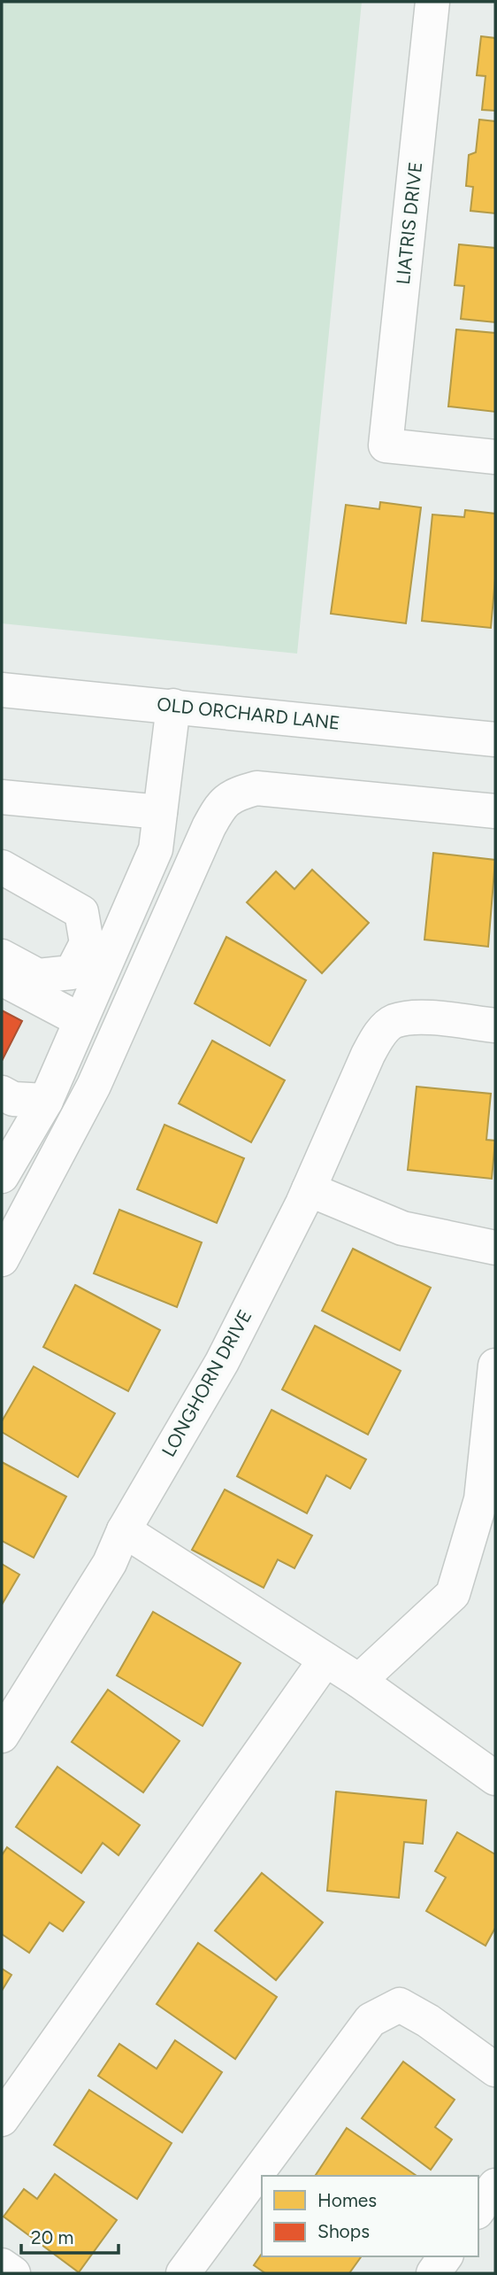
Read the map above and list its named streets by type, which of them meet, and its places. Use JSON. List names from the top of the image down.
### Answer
{
  "streets": {
    "street": ["LIATRIS DRIVE", "OLD ORCHARD LANE", "LONGHORN DRIVE"]
  },
  "legend": ["Homes", "Shops"],
  "scale_bar": "20 m"
}
